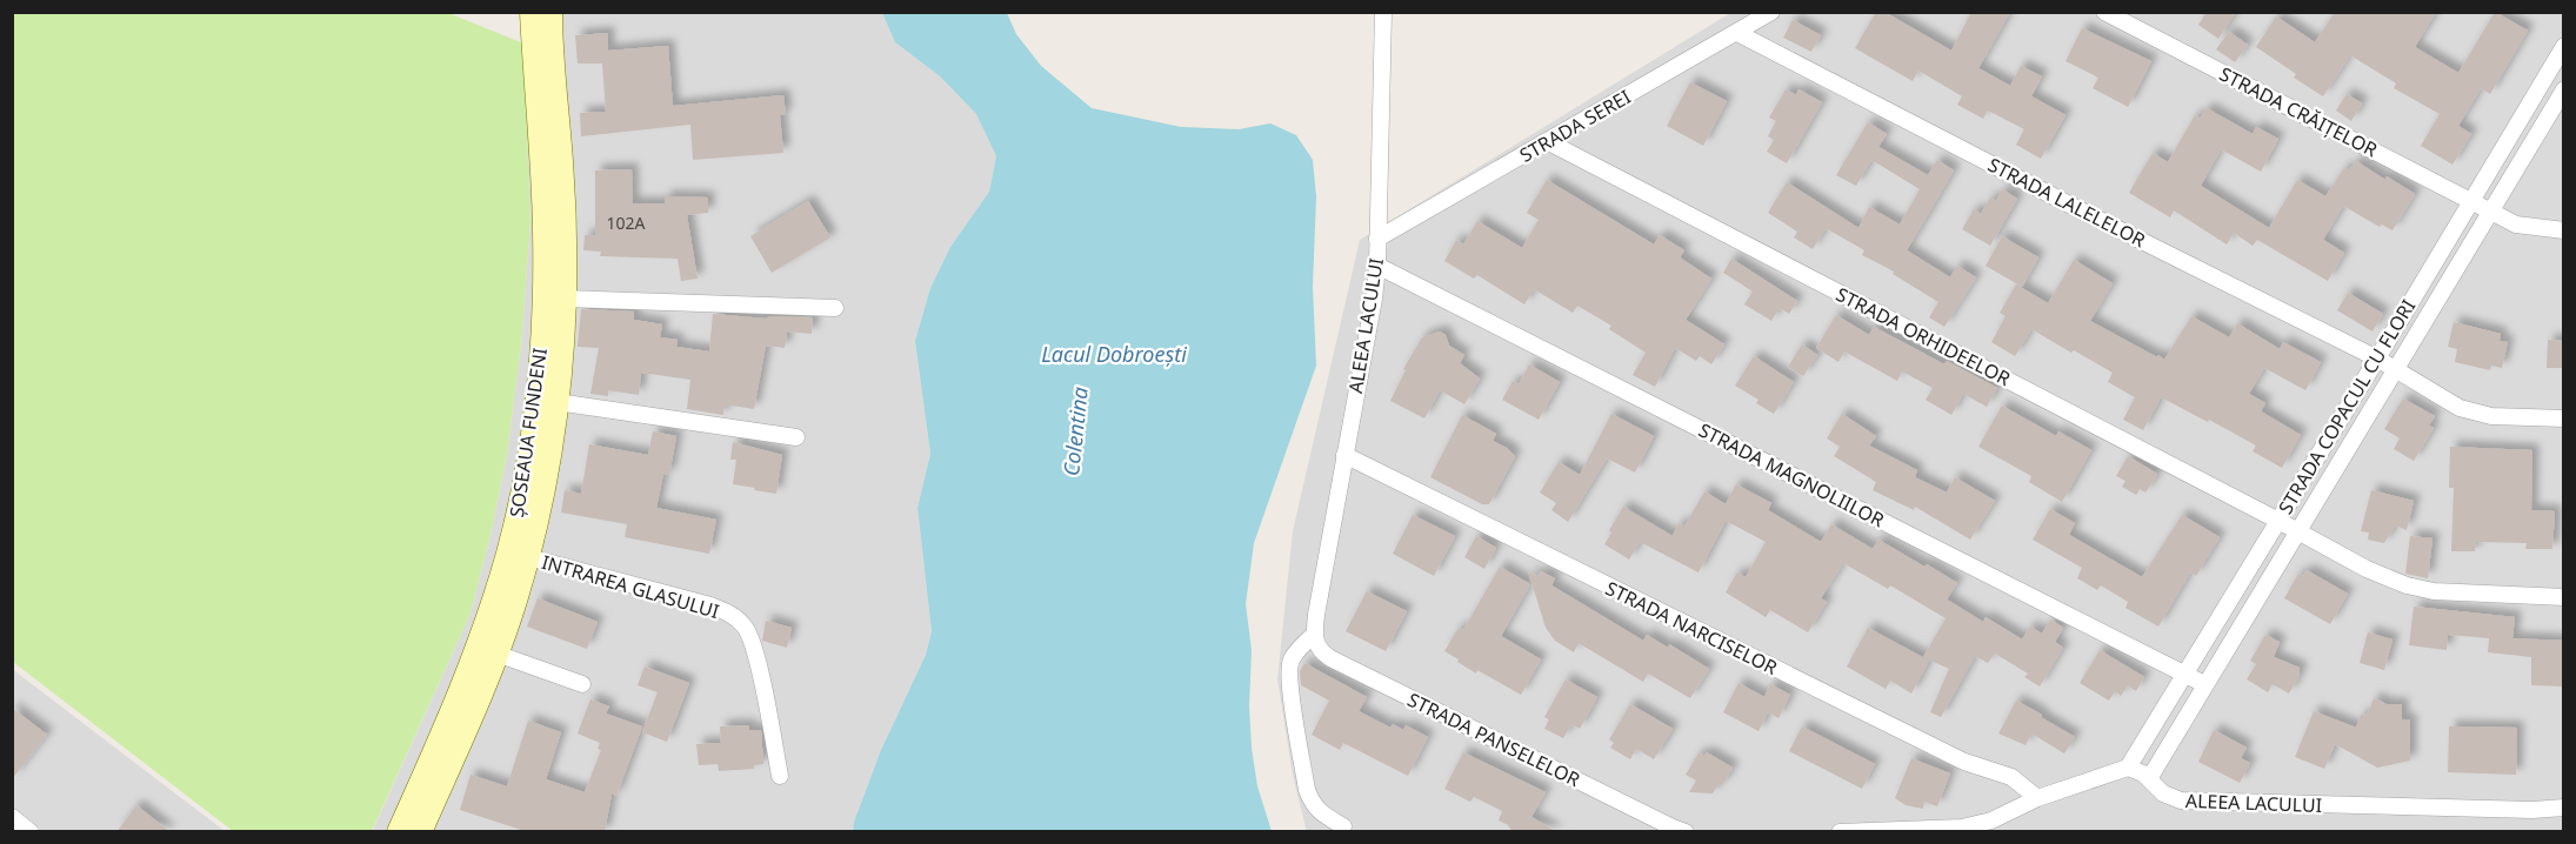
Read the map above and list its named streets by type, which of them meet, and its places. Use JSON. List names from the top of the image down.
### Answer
{
  "streets": {
    "main road": ["ȘOSEAUA FUNDENI"],
    "street": [
      "STRADA CRĂIȚELOR",
      "STRADA SEREI",
      "STRADA LALELELOR",
      "ALEEA LACULUI",
      "STRADA ORHIDEELOR",
      "STRADA COPACUL CU FLORI",
      "STRADA MAGNOLIILOR",
      "INTRAREA GLASULUI",
      "STRADA NARCISELOR",
      "STRADA PANSELELOR"
    ]
  },
  "crossings": [
    ["STRADA CRĂIȚELOR", "STRADA COPACUL CU FLORI"],
    ["STRADA SEREI", "STRADA LALELELOR"],
    ["STRADA SEREI", "ALEEA LACULUI"],
    ["STRADA SEREI", "STRADA ORHIDEELOR"],
    ["STRADA LALELELOR", "STRADA COPACUL CU FLORI"],
    ["ALEEA LACULUI", "STRADA COPACUL CU FLORI"],
    ["ALEEA LACULUI", "STRADA MAGNOLIILOR"],
    ["ALEEA LACULUI", "STRADA NARCISELOR"],
    ["ALEEA LACULUI", "STRADA PANSELELOR"],
    ["STRADA ORHIDEELOR", "STRADA COPACUL CU FLORI"],
    ["STRADA COPACUL CU FLORI", "STRADA MAGNOLIILOR"],
    ["ȘOSEAUA FUNDENI", "INTRAREA GLASULUI"]
  ],
  "water": ["Lacul Dobroești", "Colentina"],
  "house_numbers": ["102A"]
}
